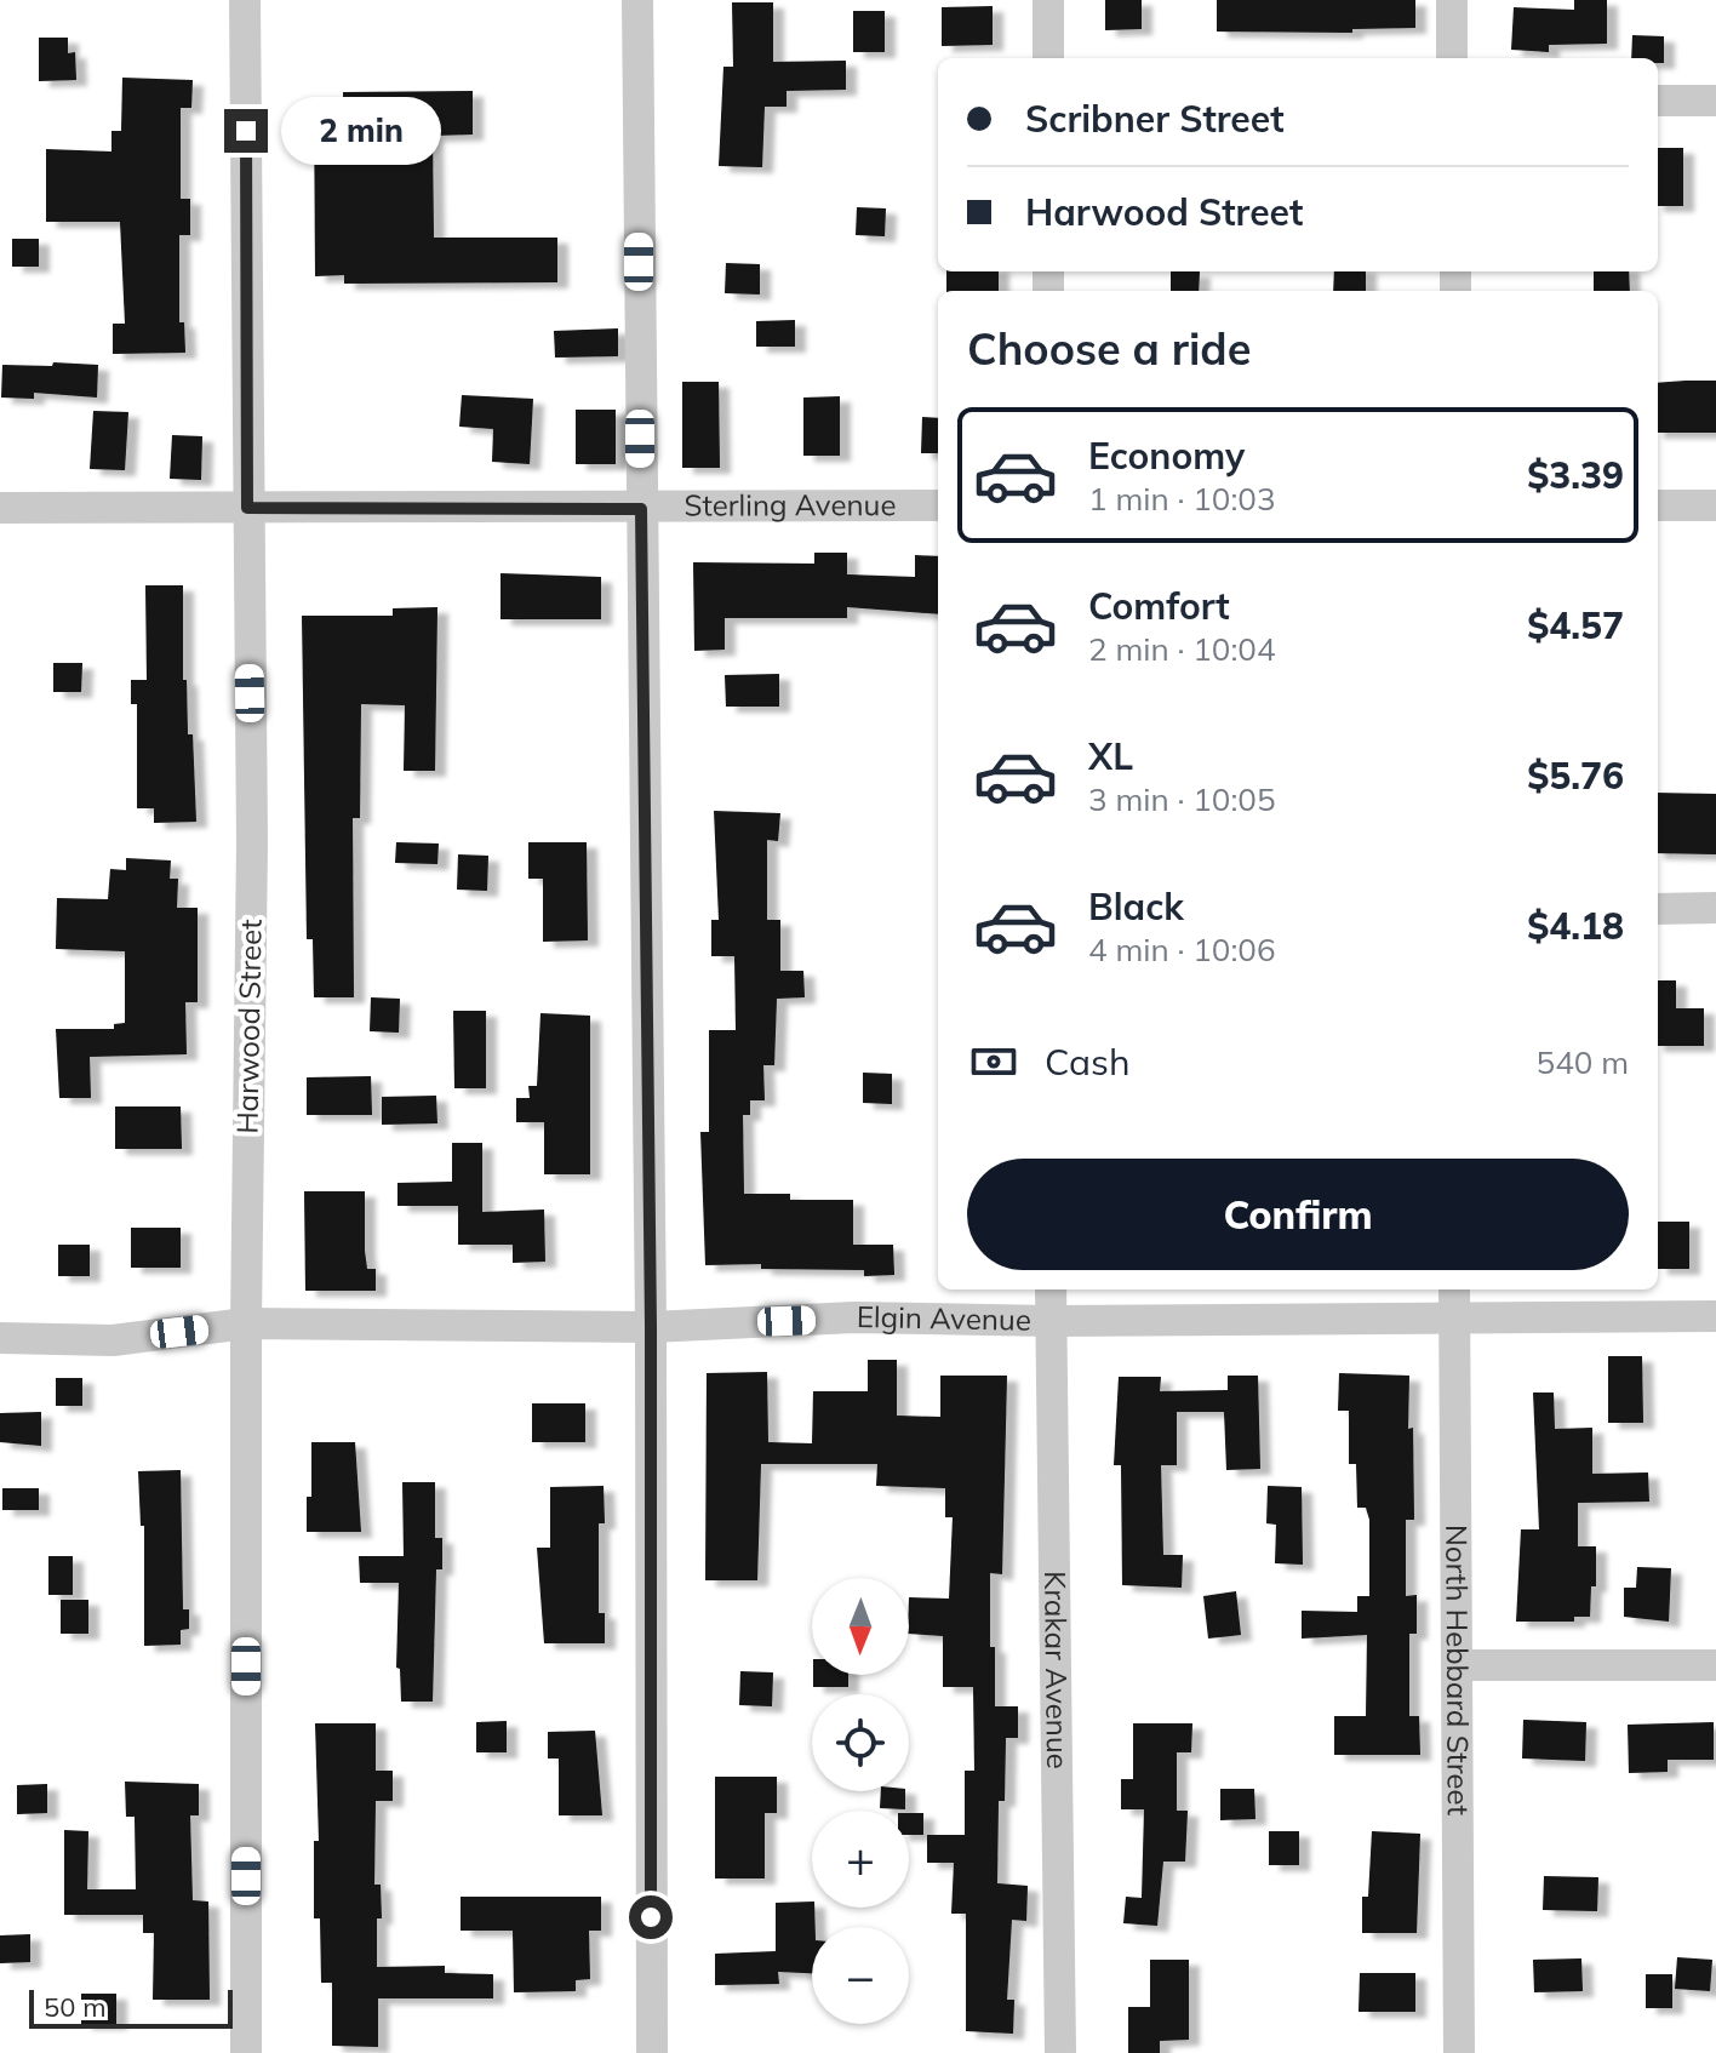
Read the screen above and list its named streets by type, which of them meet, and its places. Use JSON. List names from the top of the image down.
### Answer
{
  "streets": {
    "street": [
      "Sterling Avenue",
      "Harwood Street",
      "Elgin Avenue",
      "Krakar Avenue",
      "North Hebbard Street"
    ]
  },
  "crossings": [
    ["Sterling Avenue", "Harwood Street"],
    ["Harwood Street", "Elgin Avenue"],
    ["Elgin Avenue", "Krakar Avenue"],
    ["Elgin Avenue", "North Hebbard Street"]
  ],
  "scale_bar": "50 m",
  "north": "bottom",
  "page": {
    "banner": ["Scribner Street", "Harwood Street"],
    "bubble": "2 min",
    "heading": "Choose a ride",
    "list": [
      {
        "name": "Economy",
        "note": "1 min · 10:03",
        "value": "$3.39"
      },
      {
        "name": "Comfort",
        "note": "2 min · 10:04",
        "value": "$4.57"
      },
      {
        "name": "XL",
        "note": "3 min · 10:05",
        "value": "$5.76"
      },
      {
        "name": "Black",
        "note": "4 min · 10:06",
        "value": "$4.18"
      }
    ],
    "pay": ["Cash", "540 m"],
    "buttons": "Confirm",
    "map_buttons": ["+", "−"],
    "scale": "50 m"
  }
}
